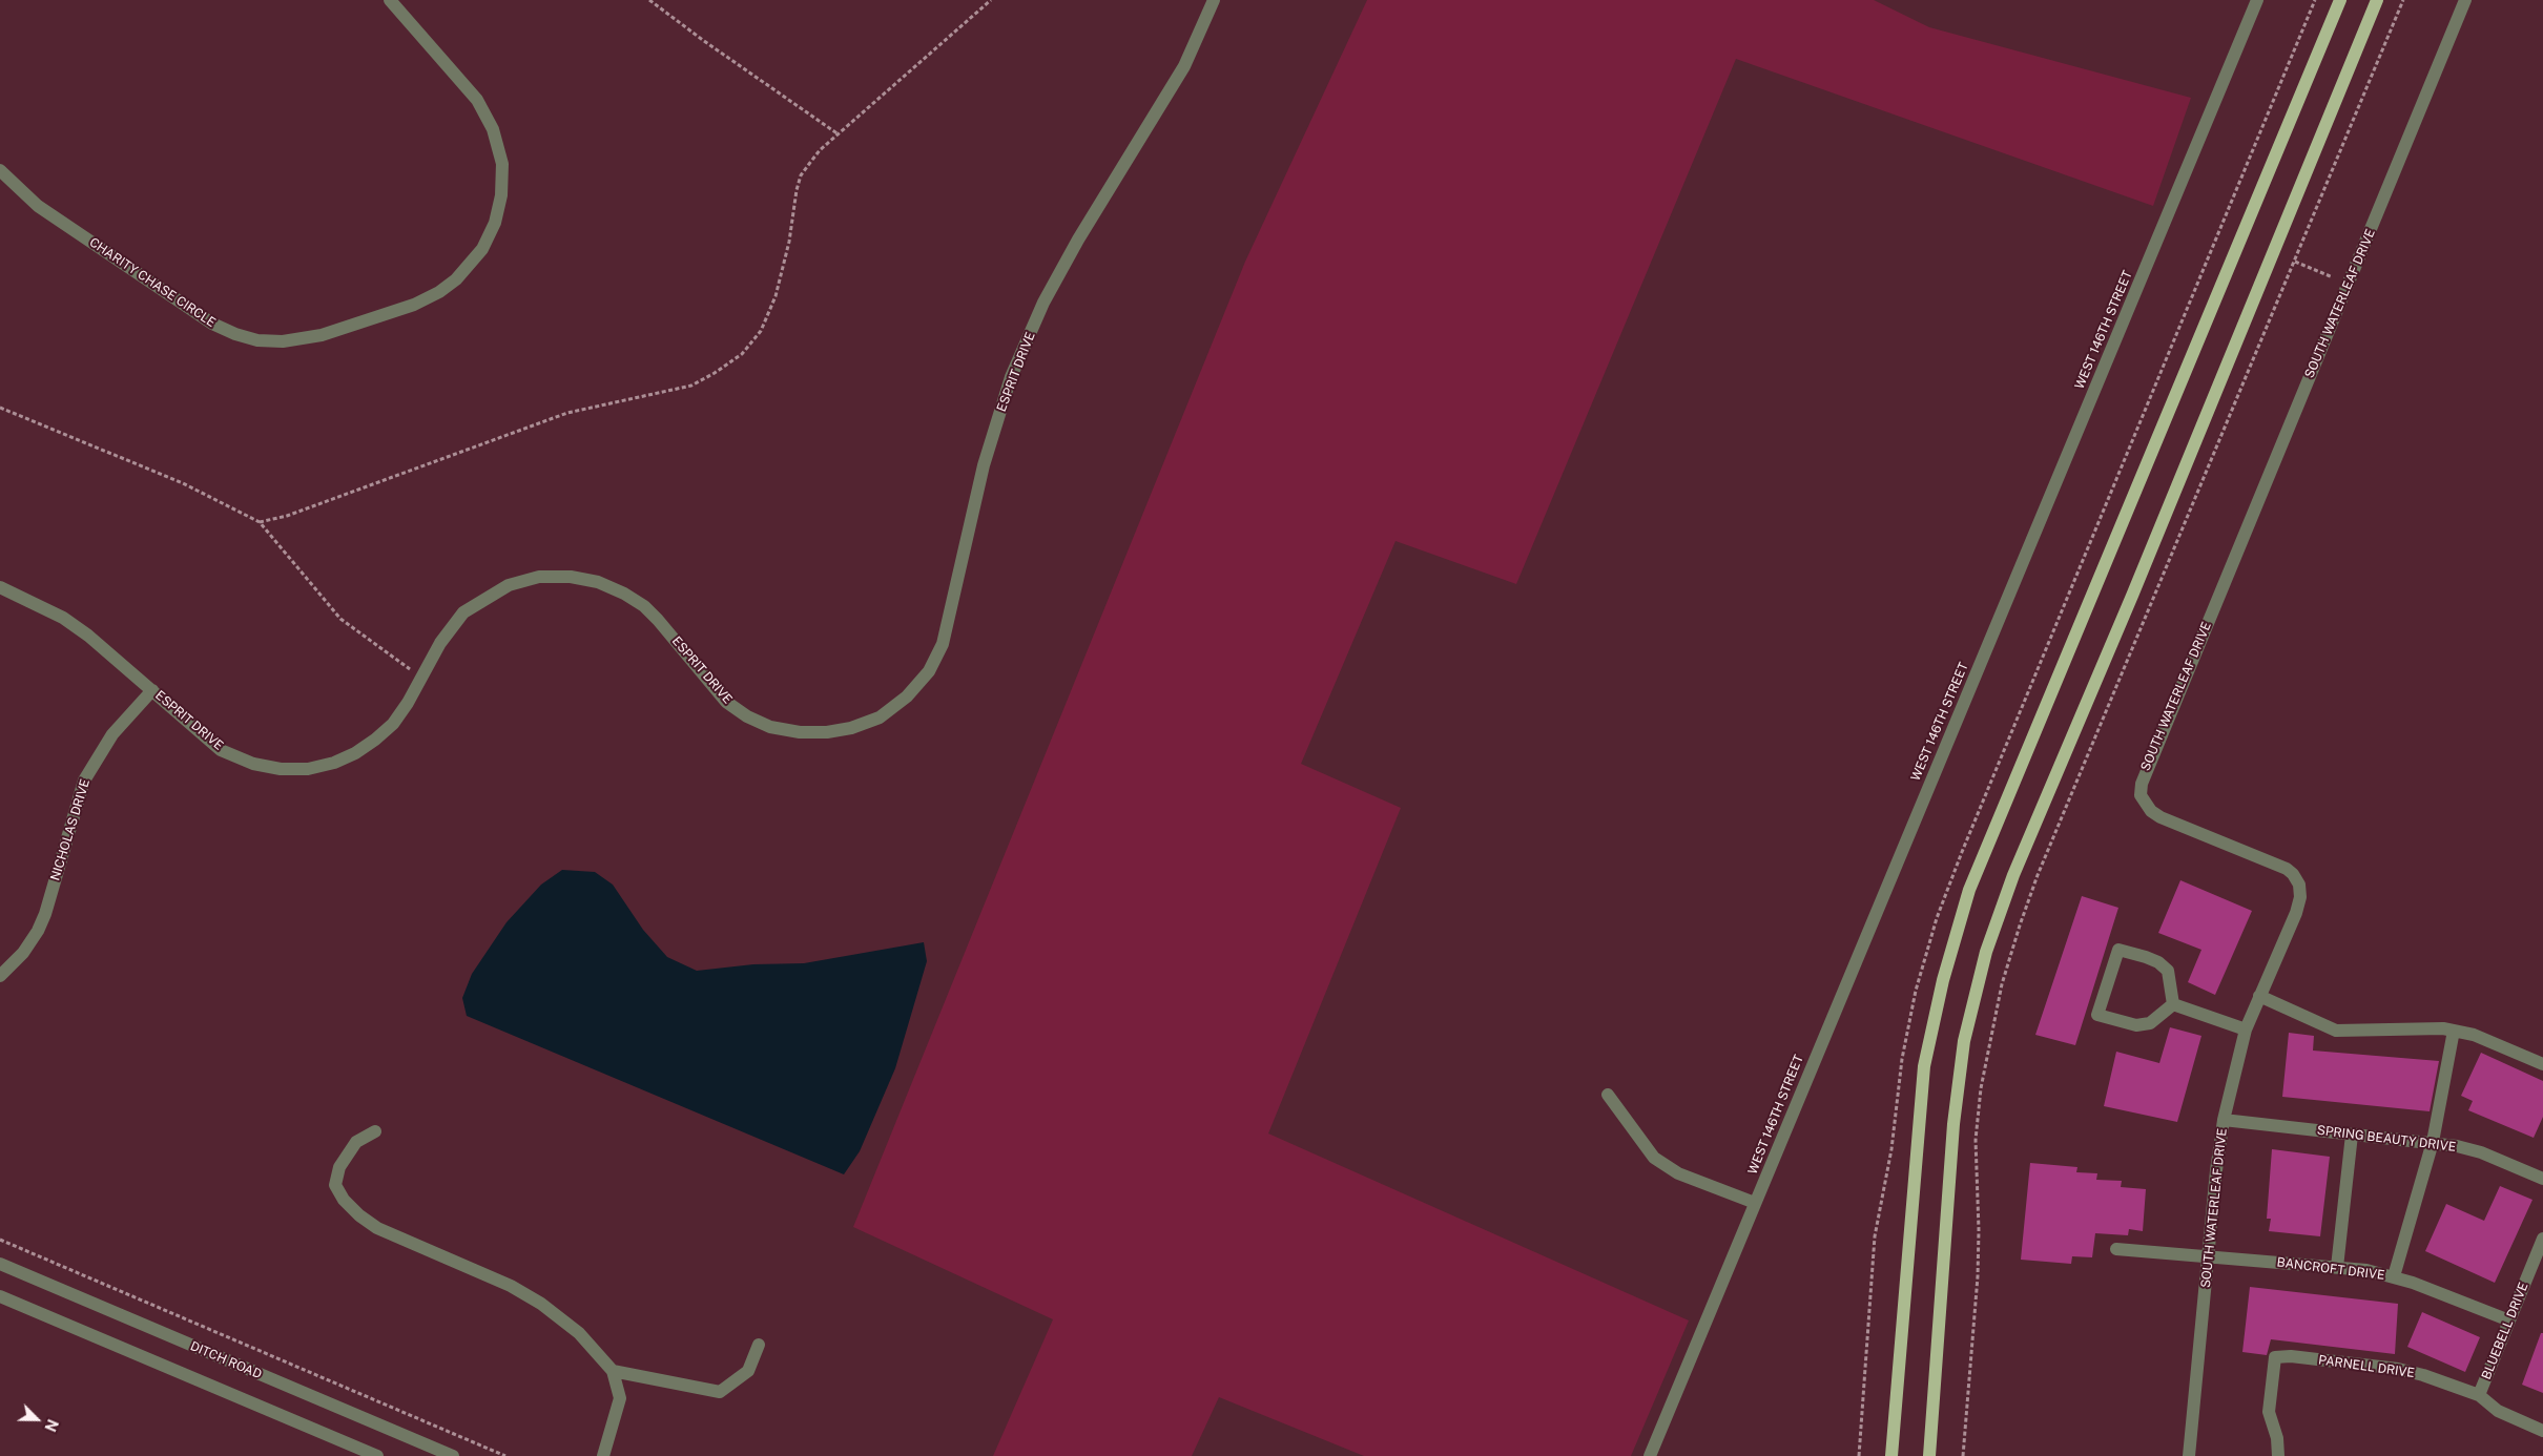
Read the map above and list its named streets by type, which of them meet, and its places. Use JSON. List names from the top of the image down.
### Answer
{
  "streets": {
    "street": [
      "CHARITY CHASE CIRCLE",
      "SOUTH WATERLEAF DRIVE",
      "WEST 146TH STREET",
      "ESPRIT DRIVE",
      "NICHOLAS DRIVE",
      "SPRING BEAUTY DRIVE",
      "BANCROFT DRIVE",
      "BLUEBELL DRIVE",
      "DITCH ROAD",
      "PARNELL DRIVE"
    ]
  },
  "crossings": [
    ["SOUTH WATERLEAF DRIVE", "SPRING BEAUTY DRIVE"],
    ["SOUTH WATERLEAF DRIVE", "BANCROFT DRIVE"],
    ["ESPRIT DRIVE", "NICHOLAS DRIVE"],
    ["BANCROFT DRIVE", "BLUEBELL DRIVE"],
    ["BLUEBELL DRIVE", "PARNELL DRIVE"]
  ],
  "north": "bottom right"
}
